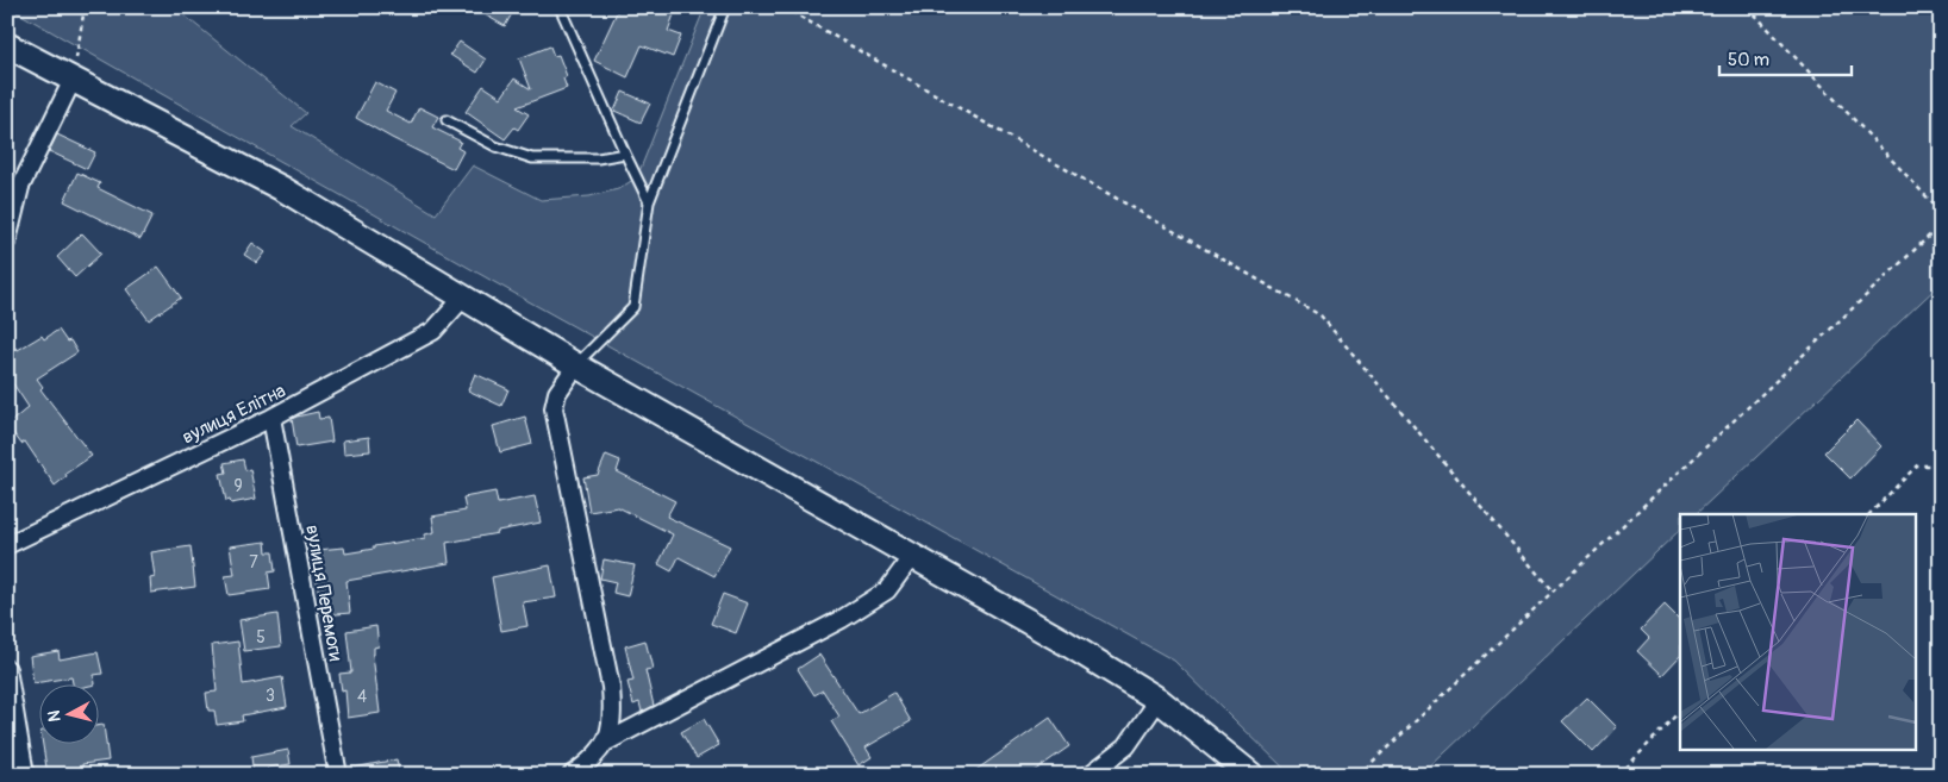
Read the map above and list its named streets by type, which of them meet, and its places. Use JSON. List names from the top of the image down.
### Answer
{
  "streets": {
    "street": ["вулиця Елітна", "вулиця Перемоги"]
  },
  "crossings": [
    ["вулиця Елітна", "вулиця Перемоги"]
  ],
  "house_numbers": [
    "9",
    "7",
    "5",
    "3",
    "4"
  ],
  "scale_bar": "50 m",
  "north": "left"
}
